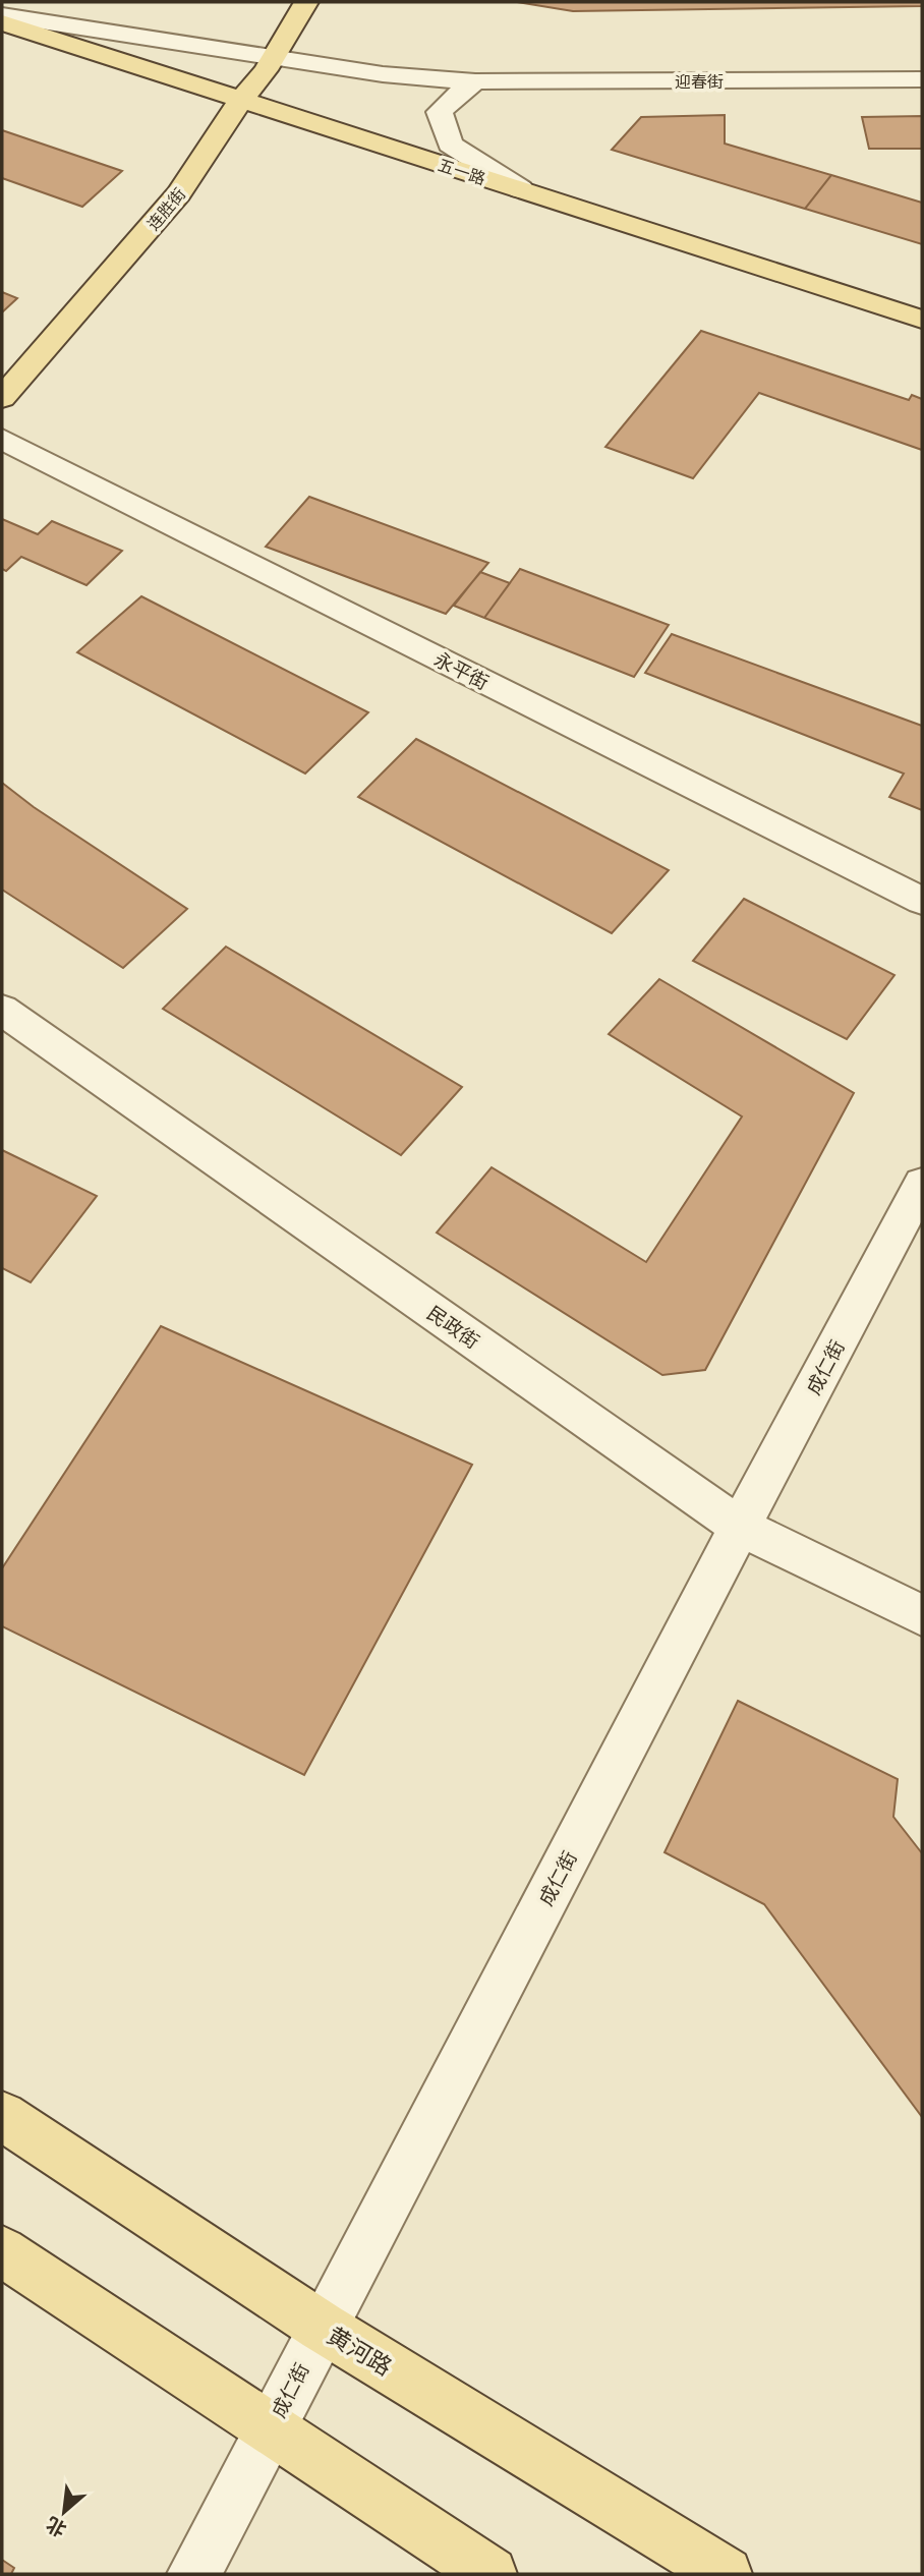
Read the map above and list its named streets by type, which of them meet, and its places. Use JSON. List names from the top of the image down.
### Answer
{
  "streets": {
    "main road": ["五一路", "连胜街", "黄河路"],
    "street": [
      "迎春街",
      "永平街",
      "民政街",
      "成仁街"
    ]
  },
  "crossings": [
    ["迎春街", "连胜街"],
    ["五一路", "连胜街"],
    ["民政街", "成仁街"],
    ["成仁街", "黄河路"]
  ],
  "north": "bottom left"
}
